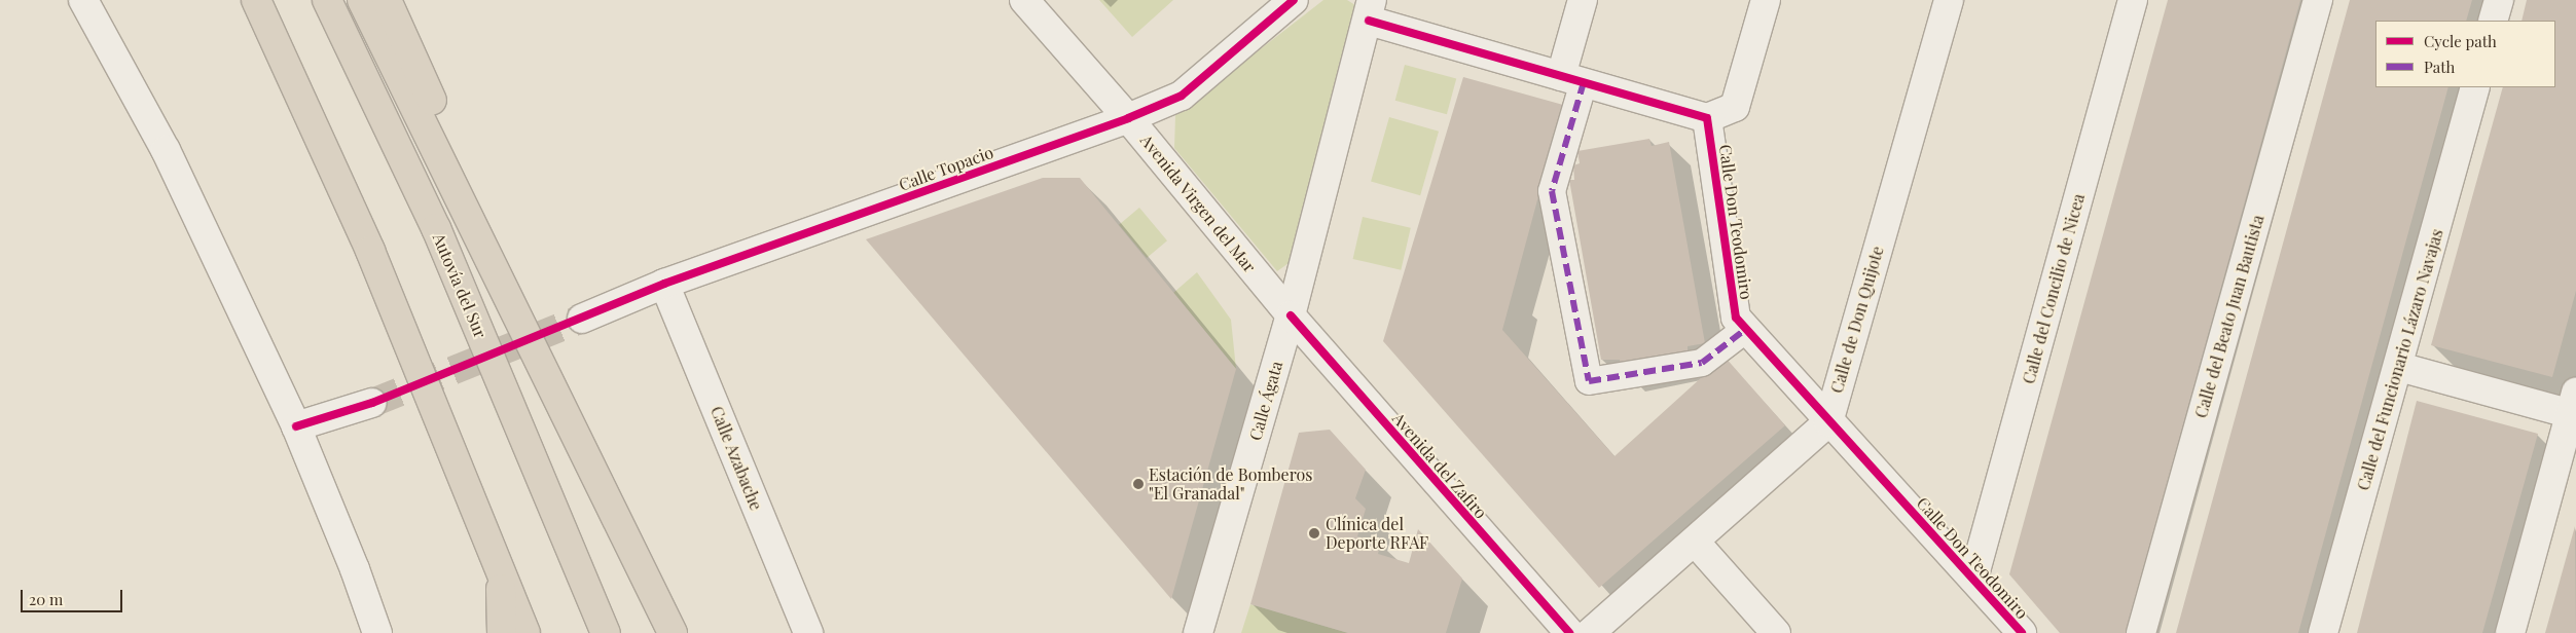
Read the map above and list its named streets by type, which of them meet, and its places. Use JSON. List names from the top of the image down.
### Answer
{
  "streets": {
    "highway": ["Autovía del Sur"],
    "street": [
      "Calle Topacio",
      "Avenida Virgen del Mar",
      "Calle Don Teodomiro",
      "Calle del Concilio de Nicea",
      "Calle del Beato Juan Bautista",
      "Calle de Don Quijote",
      "Calle del Funcionario Lázaro Navajas",
      "Calle Ágata",
      "Calle Azabache",
      "Avenida del Zafiro"
    ]
  },
  "crossings": [
    ["Calle Topacio", "Avenida Virgen del Mar"],
    ["Calle Topacio", "Calle Azabache"],
    ["Avenida Virgen del Mar", "Calle Ágata"],
    ["Avenida Virgen del Mar", "Avenida del Zafiro"],
    ["Calle Don Teodomiro", "Calle del Concilio de Nicea"],
    ["Calle Don Teodomiro", "Calle de Don Quijote"],
    ["Calle Ágata", "Avenida del Zafiro"]
  ],
  "places": ["Estación de Bomberos \"El Granadal\"", "Clínica del Deporte RFAF"],
  "legend": ["Cycle path", "Path"],
  "scale_bar": "20 m"
}
